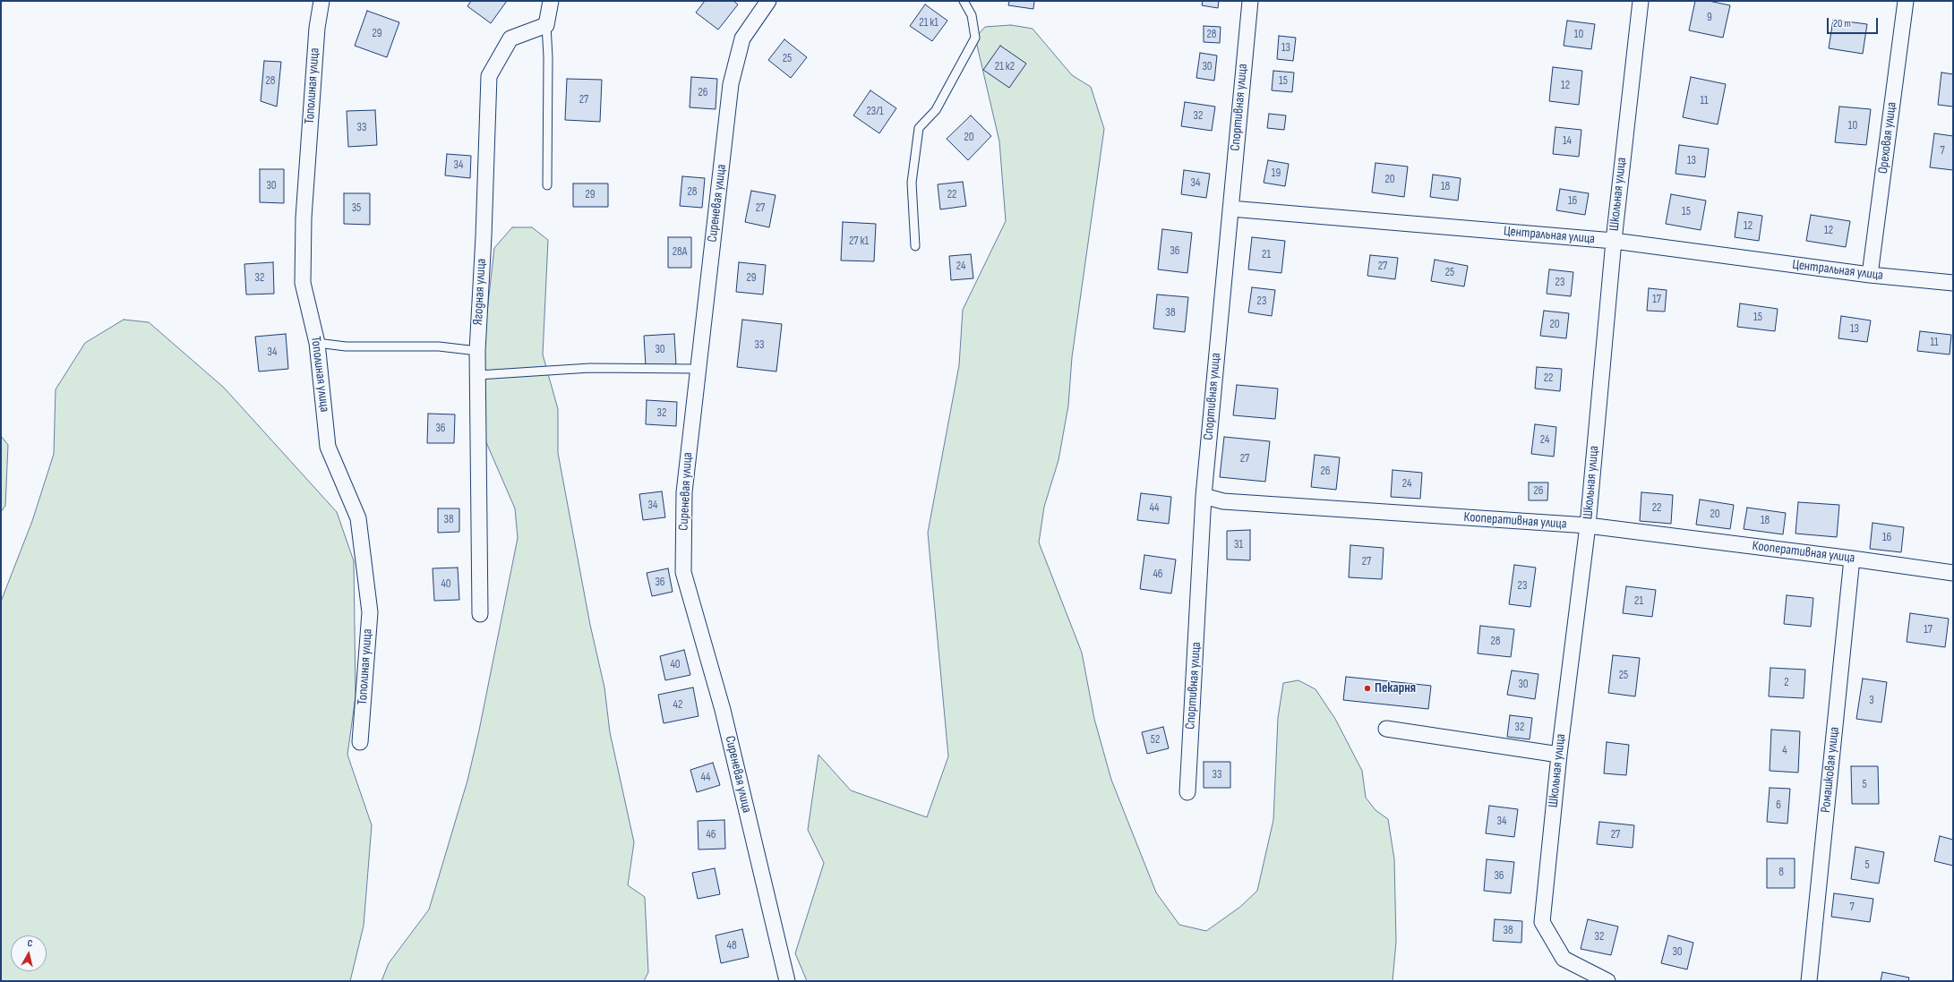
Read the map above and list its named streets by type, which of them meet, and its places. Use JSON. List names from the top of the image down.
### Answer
{
  "streets": {
    "street": [
      "Тополиная улица",
      "Спортивная улица",
      "Ореховая улица",
      "Школьная улица",
      "Сиреневая улица",
      "Центральная улица",
      "Ягодная улица",
      "Кооперативная улица",
      "Ромашковая улица"
    ]
  },
  "crossings": [
    ["Спортивная улица", "Центральная улица"],
    ["Спортивная улица", "Кооперативная улица"],
    ["Ореховая улица", "Центральная улица"],
    ["Школьная улица", "Центральная улица"],
    ["Школьная улица", "Кооперативная улица"],
    ["Кооперативная улица", "Ромашковая улица"]
  ],
  "places": ["Пекарня"],
  "house_numbers": [
    "9",
    "21 к1",
    "29",
    "28",
    "10",
    "13",
    "25",
    "21 к2",
    "30",
    "28",
    "15",
    "12",
    "26",
    "27",
    "11",
    "23/1",
    "32",
    "10",
    "33",
    "20",
    "14",
    "7",
    "13",
    "34",
    "19",
    "20",
    "34",
    "30",
    "18",
    "28",
    "29",
    "22",
    "16",
    "35",
    "27",
    "15",
    "12",
    "12",
    "27 к1",
    "36",
    "28А",
    "21",
    "24",
    "27",
    "25",
    "32",
    "29",
    "23",
    "17",
    "23",
    "38",
    "15",
    "20",
    "13",
    "11",
    "33",
    "30",
    "34",
    "22",
    "32",
    "36",
    "24",
    "27",
    "26",
    "24",
    "26",
    "34",
    "44",
    "22",
    "20",
    "38",
    "18",
    "16",
    "31",
    "27",
    "46",
    "36",
    "40",
    "23",
    "21",
    "17",
    "28",
    "40",
    "25",
    "2",
    "30",
    "3",
    "42",
    "32",
    "52",
    "4",
    "33",
    "44",
    "5",
    "6",
    "34",
    "46",
    "27",
    "5",
    "8",
    "36",
    "7",
    "38",
    "32",
    "48",
    "30"
  ],
  "scale_bar": "20 m",
  "north": "top"
}
